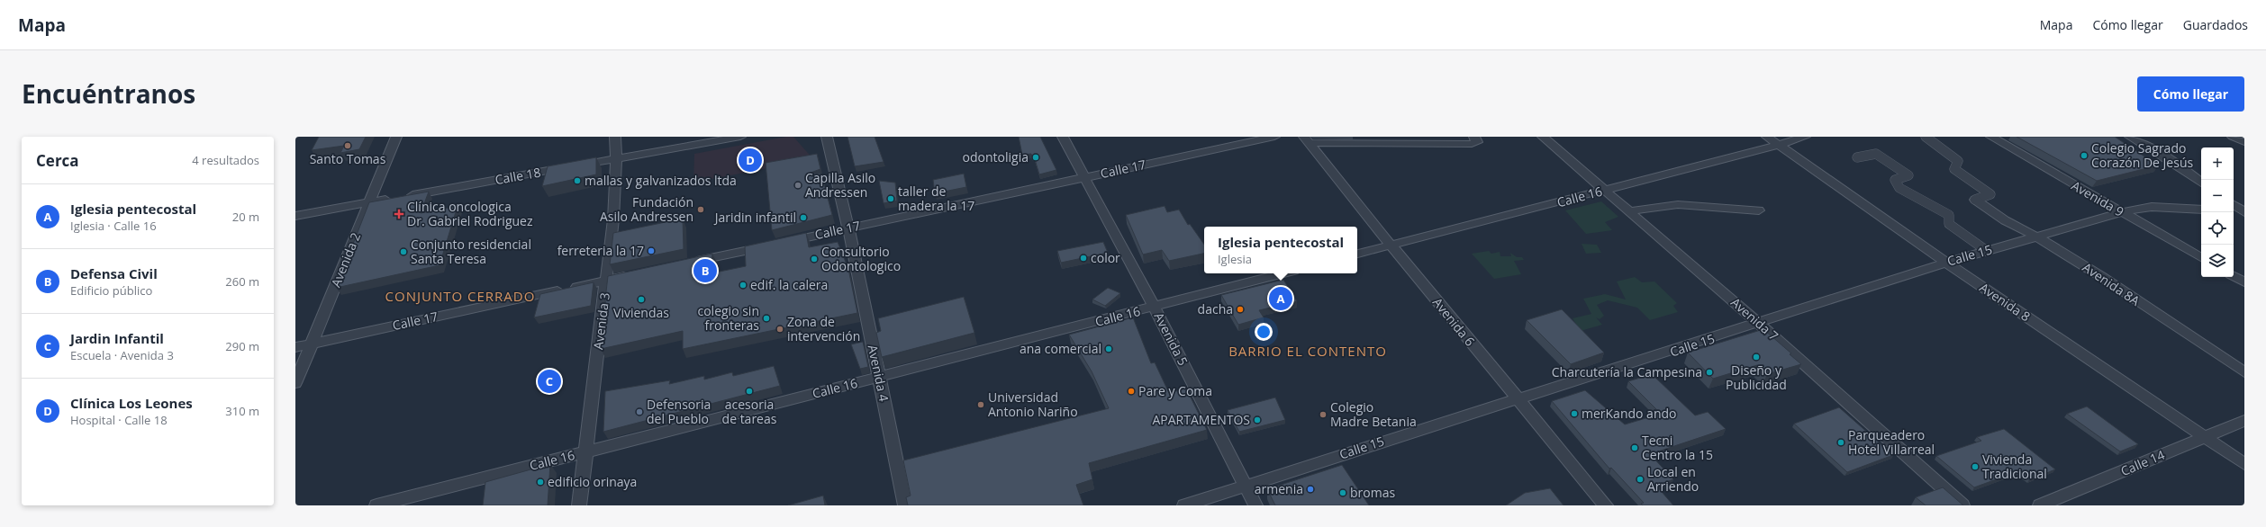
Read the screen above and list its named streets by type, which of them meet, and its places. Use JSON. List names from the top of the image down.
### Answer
{
  "streets": {
    "street": [
      "Calle 17",
      "Calle 18",
      "Calle 16",
      "Avenida 9",
      "Calle 15",
      "Avenida 2",
      "Avenida 8A",
      "Avenida 8",
      "Avenida 7",
      "Avenida 3",
      "Avenida 6",
      "Avenida 5",
      "Avenida 4",
      "Calle 14"
    ]
  },
  "crossings": [
    ["Calle 17", "Avenida 2"],
    ["Calle 17", "Avenida 3"],
    ["Calle 17", "Avenida 5"],
    ["Calle 17", "Avenida 4"],
    ["Calle 18", "Avenida 2"],
    ["Calle 18", "Avenida 3"],
    ["Calle 16", "Avenida 8"],
    ["Calle 16", "Avenida 7"],
    ["Calle 16", "Avenida 3"],
    ["Calle 16", "Avenida 6"],
    ["Calle 16", "Avenida 5"],
    ["Calle 16", "Avenida 4"],
    ["Avenida 9", "Calle 15"],
    ["Calle 15", "Avenida 8A"],
    ["Calle 15", "Avenida 8"],
    ["Calle 15", "Avenida 7"],
    ["Calle 15", "Avenida 6"],
    ["Calle 15", "Avenida 5"],
    ["Avenida 8", "Calle 14"]
  ],
  "districts": ["CONJUNTO CERRADO", "BARRIO EL CONTENTO"],
  "places": {
    "other": [
      "Santo Tomas",
      "Colegio Sagrado Corazón De Jesús",
      "odontoligia",
      "mallas y galvanizados ltda",
      "Capilla Asilo Andressen",
      "taller de madera la 17",
      "Fundación Asilo Andressen",
      "Jaridin infantil",
      "ferreteria la 17",
      "Conjunto residencial Santa Teresa",
      "color",
      "Consultorio Odontologico",
      "edif. la calera",
      "Viviendas",
      "dacha",
      "colegio sin fronteras",
      "Zona de intervención",
      "ana comercial",
      "Diseño y Publicidad",
      "Charcutería la Campesina",
      "acesoria de tareas",
      "Pare y Coma",
      "Universidad Antonio Nariño",
      "Defensoria del Pueblo",
      "merKando ando",
      "Colegio Madre Betania",
      "APARTAMENTOS",
      "Parqueadero Hotel Villarreal",
      "Tecni Centro la 15",
      "Vivienda Tradicional",
      "Local en Arriendo",
      "edificio orinaya",
      "armenia",
      "bromas"
    ],
    "health": ["Clínica oncologica Dr. Gabriel Rodriguez"]
  },
  "page": {
    "header": "Mapa",
    "nav": ["Mapa", "Cómo llegar", "Guardados"],
    "title": "Encuéntranos",
    "buttons": "Cómo llegar",
    "heading": ["Cerca", "4 resultados"],
    "pins": [
      "D",
      "B",
      "A",
      "C"
    ],
    "map_buttons": ["+", "−"],
    "list": [
      {
        "mark": "A",
        "name": "Iglesia pentecostal",
        "note": "Iglesia · Calle 16",
        "value": "20 m"
      },
      {
        "mark": "B",
        "name": "Defensa Civil",
        "note": "Edificio público",
        "value": "260 m"
      },
      {
        "mark": "C",
        "name": "Jardin Infantil",
        "note": "Escuela · Avenida 3",
        "value": "290 m"
      },
      {
        "mark": "D",
        "name": "Clínica Los Leones",
        "note": "Hospital · Calle 18",
        "value": "310 m"
      }
    ],
    "popup": ["Iglesia pentecostal", "Iglesia"]
  }
}
